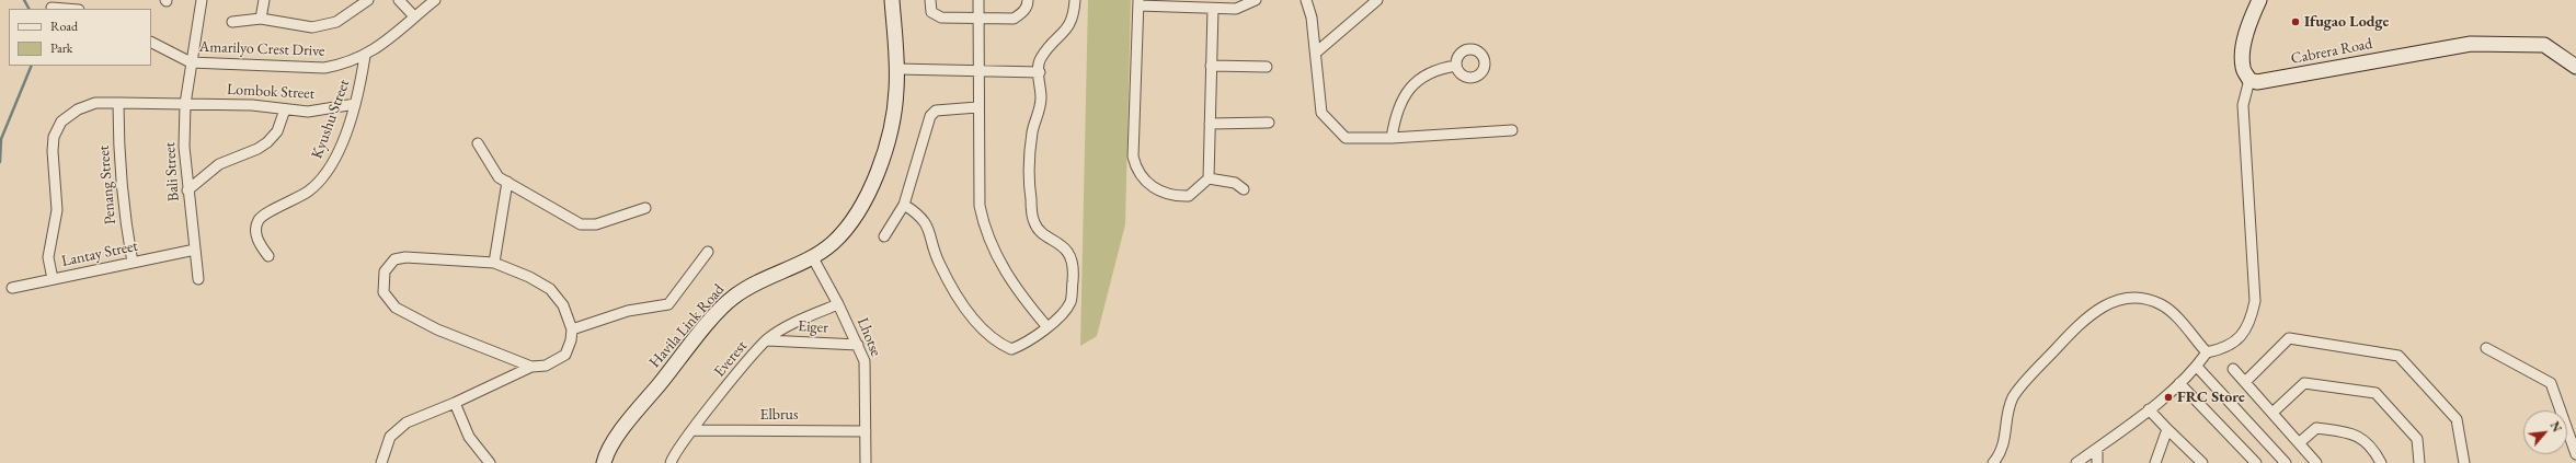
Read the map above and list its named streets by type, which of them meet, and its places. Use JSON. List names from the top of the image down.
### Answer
{
  "streets": {
    "street": [
      "Amarilyo Crest Drive",
      "Cabrera Road",
      "Lombok Street",
      "Kyushu Street",
      "Bali Street",
      "Penang Street",
      "Lantay Street",
      "Havila Link Road",
      "Eiger",
      "Lhotse",
      "Everest",
      "Elbrus"
    ]
  },
  "crossings": [
    ["Amarilyo Crest Drive", "Kyushu Street"],
    ["Amarilyo Crest Drive", "Bali Street"],
    ["Lombok Street", "Kyushu Street"],
    ["Lombok Street", "Bali Street"],
    ["Lombok Street", "Penang Street"],
    ["Lombok Street", "Lantay Street"],
    ["Bali Street", "Lantay Street"],
    ["Penang Street", "Lantay Street"],
    ["Havila Link Road", "Lhotse"],
    ["Eiger", "Lhotse"],
    ["Eiger", "Everest"],
    ["Lhotse", "Everest"],
    ["Lhotse", "Elbrus"],
    ["Everest", "Elbrus"]
  ],
  "places": ["Ifugao Lodge", "FRC Store"],
  "legend": ["Road", "Park"],
  "north": "top right"
}
